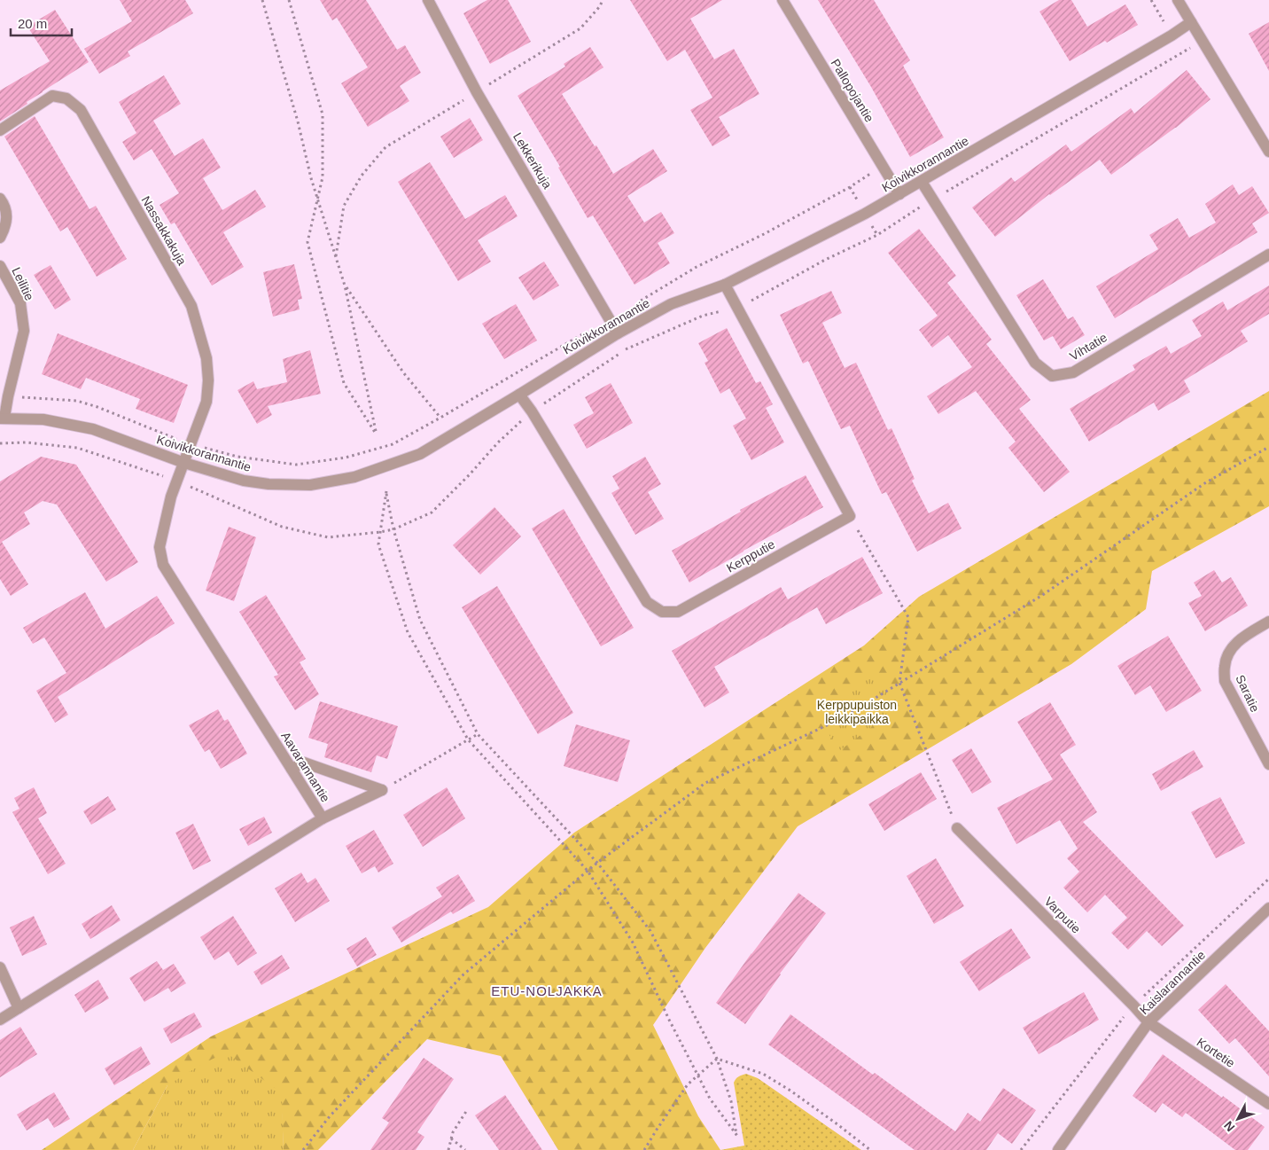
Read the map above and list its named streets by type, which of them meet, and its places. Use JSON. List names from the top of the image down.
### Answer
{
  "streets": {
    "street": [
      "Pallopojantie",
      "Lekkerikuja",
      "Koivikkorannantie",
      "Nassakkakuja",
      "Leilitie",
      "Vihtatie",
      "Kerpputie",
      "Saratie",
      "Aavarannantie",
      "Varputie",
      "Kaislarannantie",
      "Kortetie"
    ]
  },
  "crossings": [
    ["Pallopojantie", "Koivikkorannantie"],
    ["Lekkerikuja", "Koivikkorannantie"],
    ["Koivikkorannantie", "Nassakkakuja"],
    ["Koivikkorannantie", "Leilitie"],
    ["Koivikkorannantie", "Vihtatie"],
    ["Koivikkorannantie", "Kerpputie"],
    ["Koivikkorannantie", "Aavarannantie"],
    ["Nassakkakuja", "Aavarannantie"],
    ["Varputie", "Kaislarannantie"],
    ["Varputie", "Kortetie"],
    ["Kaislarannantie", "Kortetie"]
  ],
  "districts": ["ETU-NOLJAKKA"],
  "parks": ["Kerppupuiston leikkipaikka"],
  "scale_bar": "20 m",
  "north": "bottom left"
}
